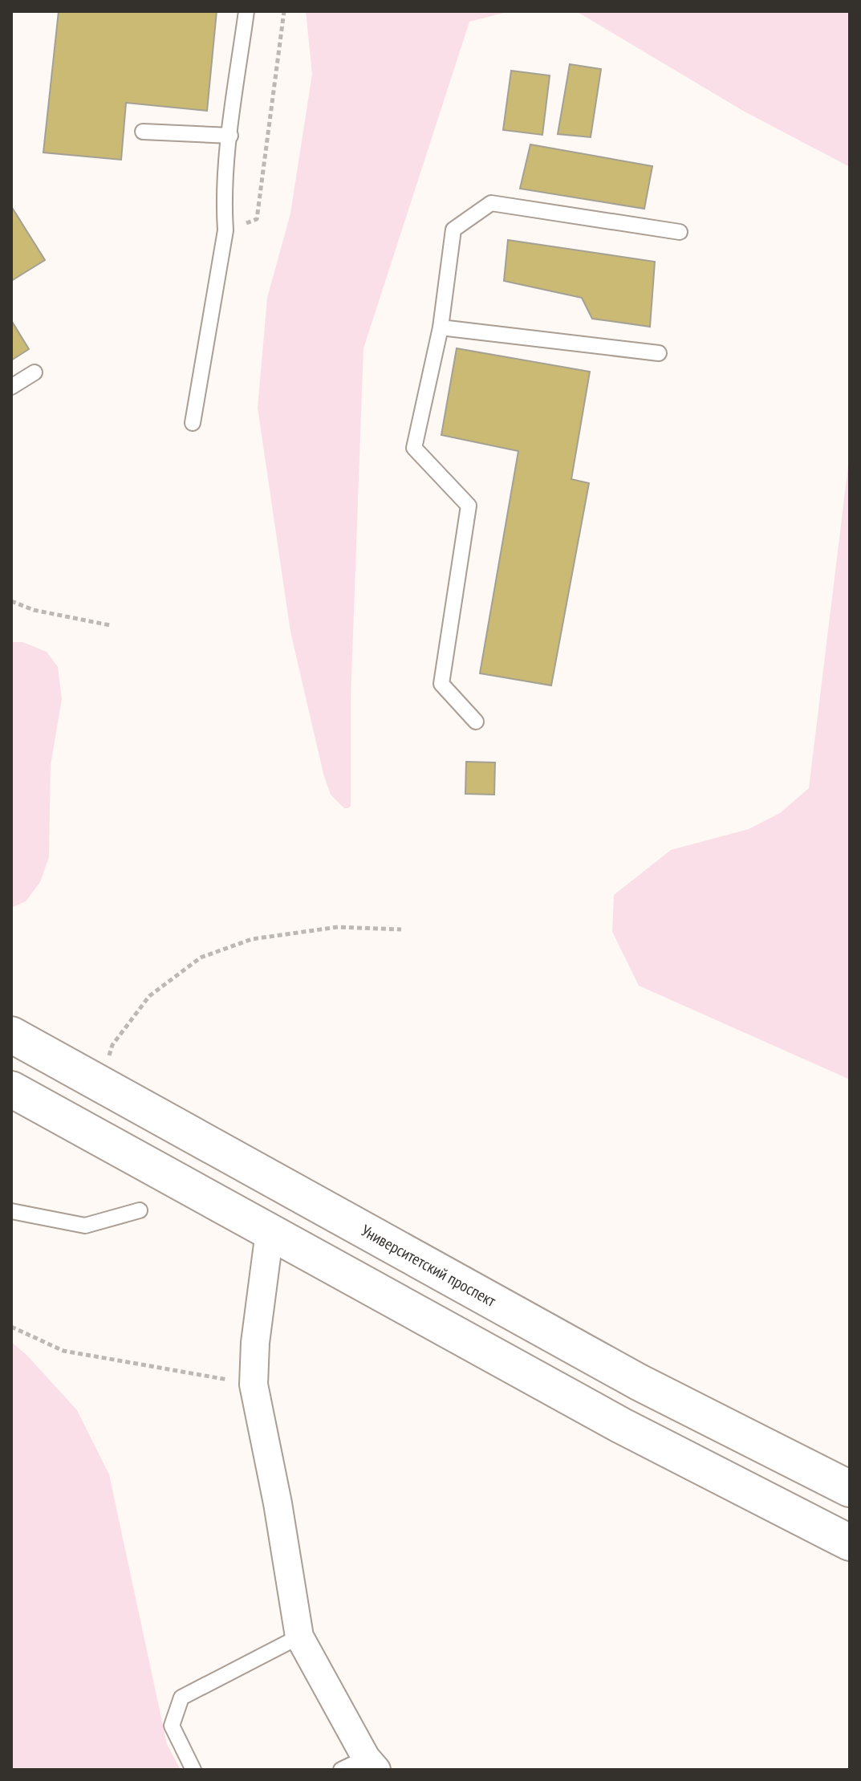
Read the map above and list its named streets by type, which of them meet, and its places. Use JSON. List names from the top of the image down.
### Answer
{
  "streets": {
    "main road": ["Университетский проспект"]
  }
}
